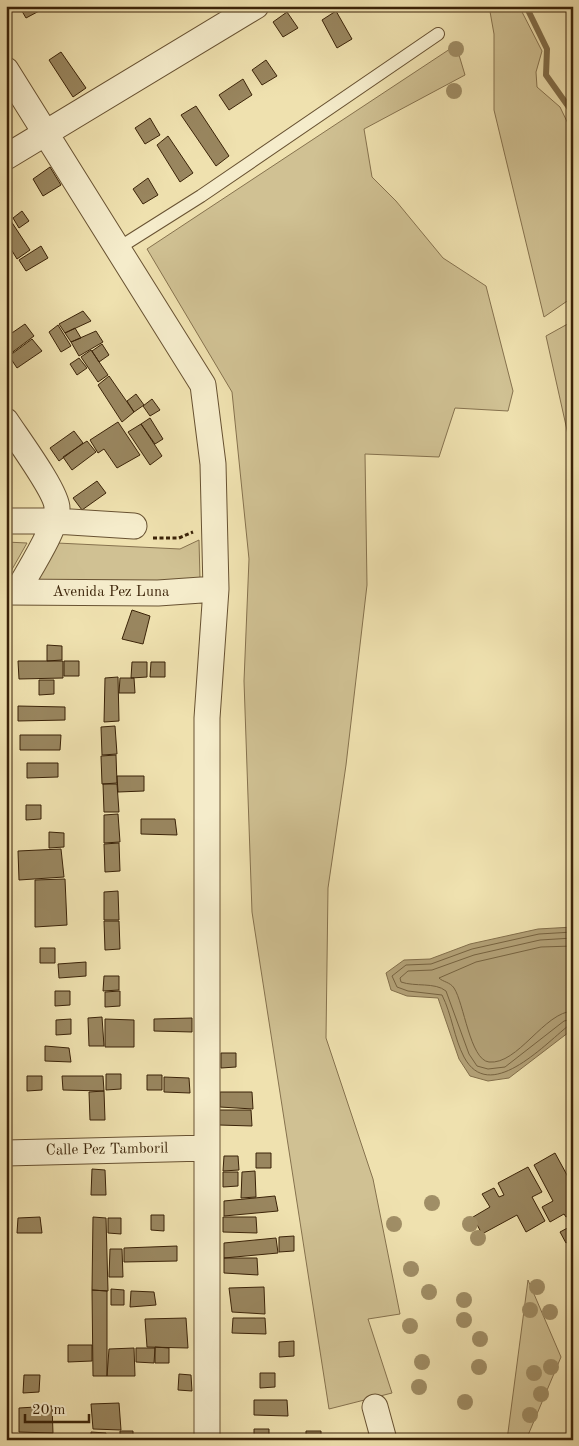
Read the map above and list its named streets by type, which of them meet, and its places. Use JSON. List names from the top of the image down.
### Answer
{
  "streets": {
    "street": ["Avenida Pez Luna", "Calle Pez Tamboril"]
  },
  "scale_bar": "20 m"
}
